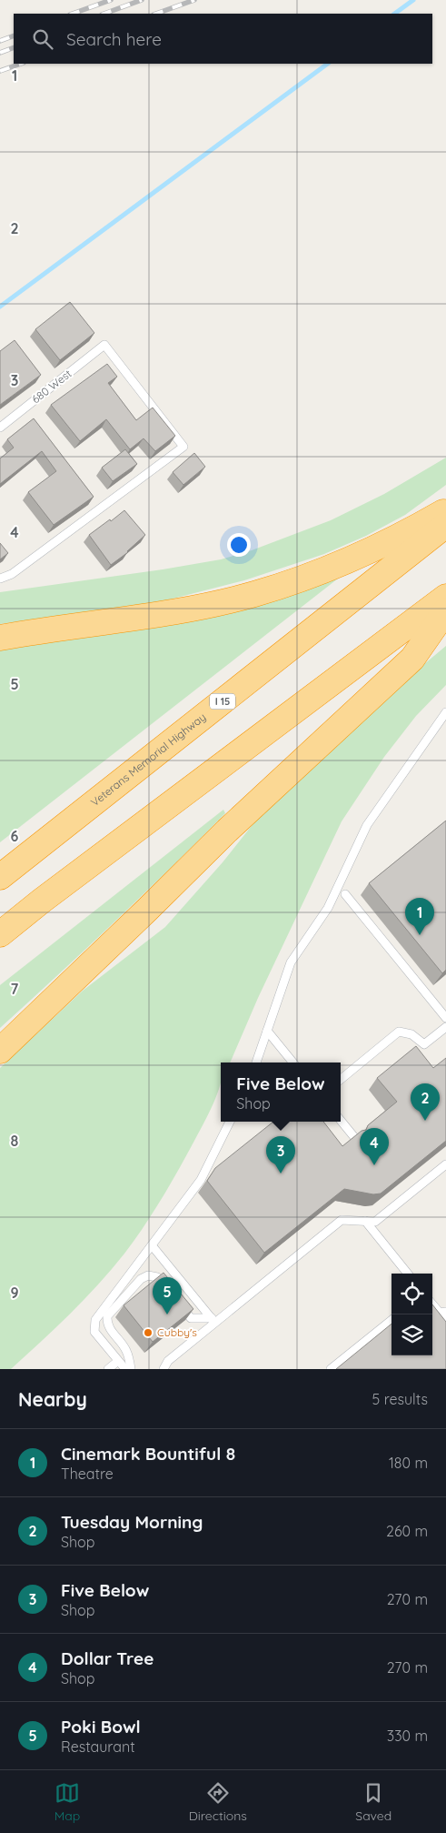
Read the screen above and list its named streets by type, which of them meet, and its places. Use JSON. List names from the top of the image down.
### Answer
{
  "streets": {
    "highway": ["I 15", "Veterans Memorial Highway"],
    "lane": ["680 West"]
  },
  "places": ["Cubby's"],
  "page": {
    "search": "Search here",
    "pins": [
      "1",
      "2",
      "4",
      "3",
      "5"
    ],
    "popup": ["Five Below", "Shop"],
    "heading": ["Nearby", "5 results"],
    "list": [
      {
        "mark": "1",
        "name": "Cinemark Bountiful 8",
        "note": "Theatre",
        "value": "180 m"
      },
      {
        "mark": "2",
        "name": "Tuesday Morning",
        "note": "Shop",
        "value": "260 m"
      },
      {
        "mark": "3",
        "name": "Five Below",
        "note": "Shop",
        "value": "270 m"
      },
      {
        "mark": "4",
        "name": "Dollar Tree",
        "note": "Shop",
        "value": "270 m"
      },
      {
        "mark": "5",
        "name": "Poki Bowl",
        "note": "Restaurant",
        "value": "330 m"
      }
    ],
    "nav": ["Map", "Directions", "Saved"]
  },
  "grid": {
    "rows": [
      "1",
      "2",
      "3",
      "4",
      "5",
      "6",
      "7",
      "8",
      "9"
    ]
  }
}
